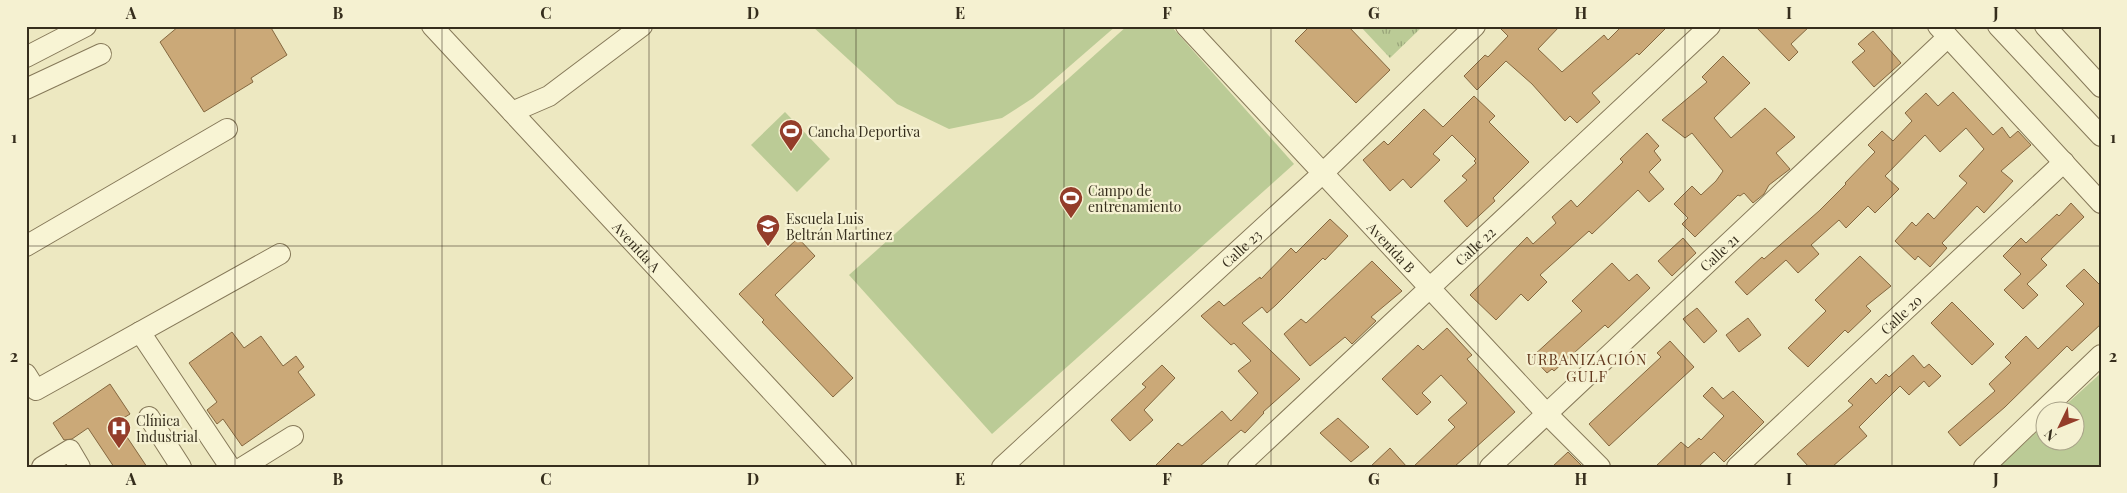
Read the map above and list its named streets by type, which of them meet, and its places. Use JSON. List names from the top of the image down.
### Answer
{
  "streets": {
    "street": [
      "Avenida A",
      "Calle 22",
      "Avenida B",
      "Calle 23",
      "Calle 21",
      "Calle 20"
    ]
  },
  "crossings": [
    ["Calle 22", "Avenida B"],
    ["Avenida B", "Calle 23"],
    ["Avenida B", "Calle 21"]
  ],
  "districts": ["URBANIZACIÓN GULF"],
  "places": {
    "sports": ["Cancha Deportiva", "Campo de entrenamiento"],
    "school or university": ["Escuela Luis Beltrán Martinez"],
    "hospital": ["Clínica Industrial"]
  },
  "north": "bottom left",
  "grid": {
    "columns": [
      "A",
      "B",
      "C",
      "D",
      "E",
      "F",
      "G",
      "H",
      "I",
      "J"
    ],
    "rows": ["1", "2"]
  }
}
